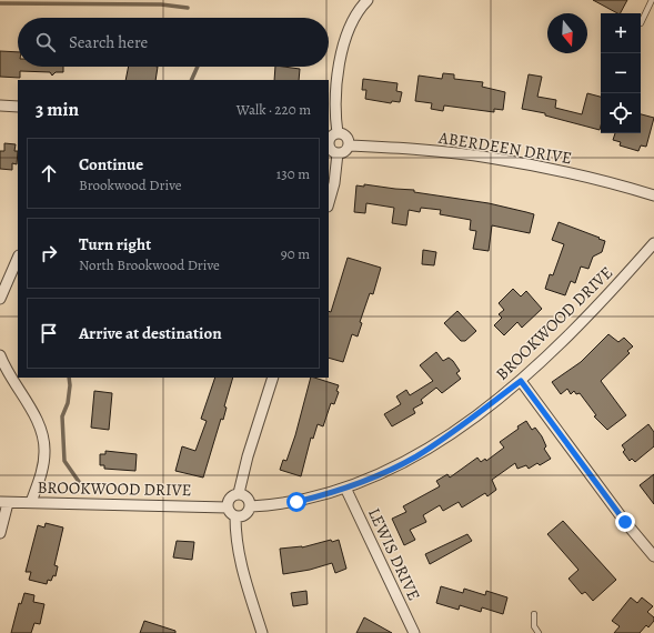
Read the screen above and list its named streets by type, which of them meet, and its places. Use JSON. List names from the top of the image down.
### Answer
{
  "streets": {
    "street": ["ABERDEEN DRIVE", "BROOKWOOD DRIVE", "LEWIS DRIVE"]
  },
  "crossings": [
    ["BROOKWOOD DRIVE", "LEWIS DRIVE"]
  ],
  "north": "bottom",
  "page": {
    "map_buttons": ["+", "−"],
    "search": "Search here",
    "heading": ["3 min", "Walk · 220 m"],
    "list": [
      ["Continue", "Brookwood Drive", "130 m"],
      ["Turn right", "North Brookwood Drive", "90 m"],
      "Arrive at destination"
    ]
  }
}
